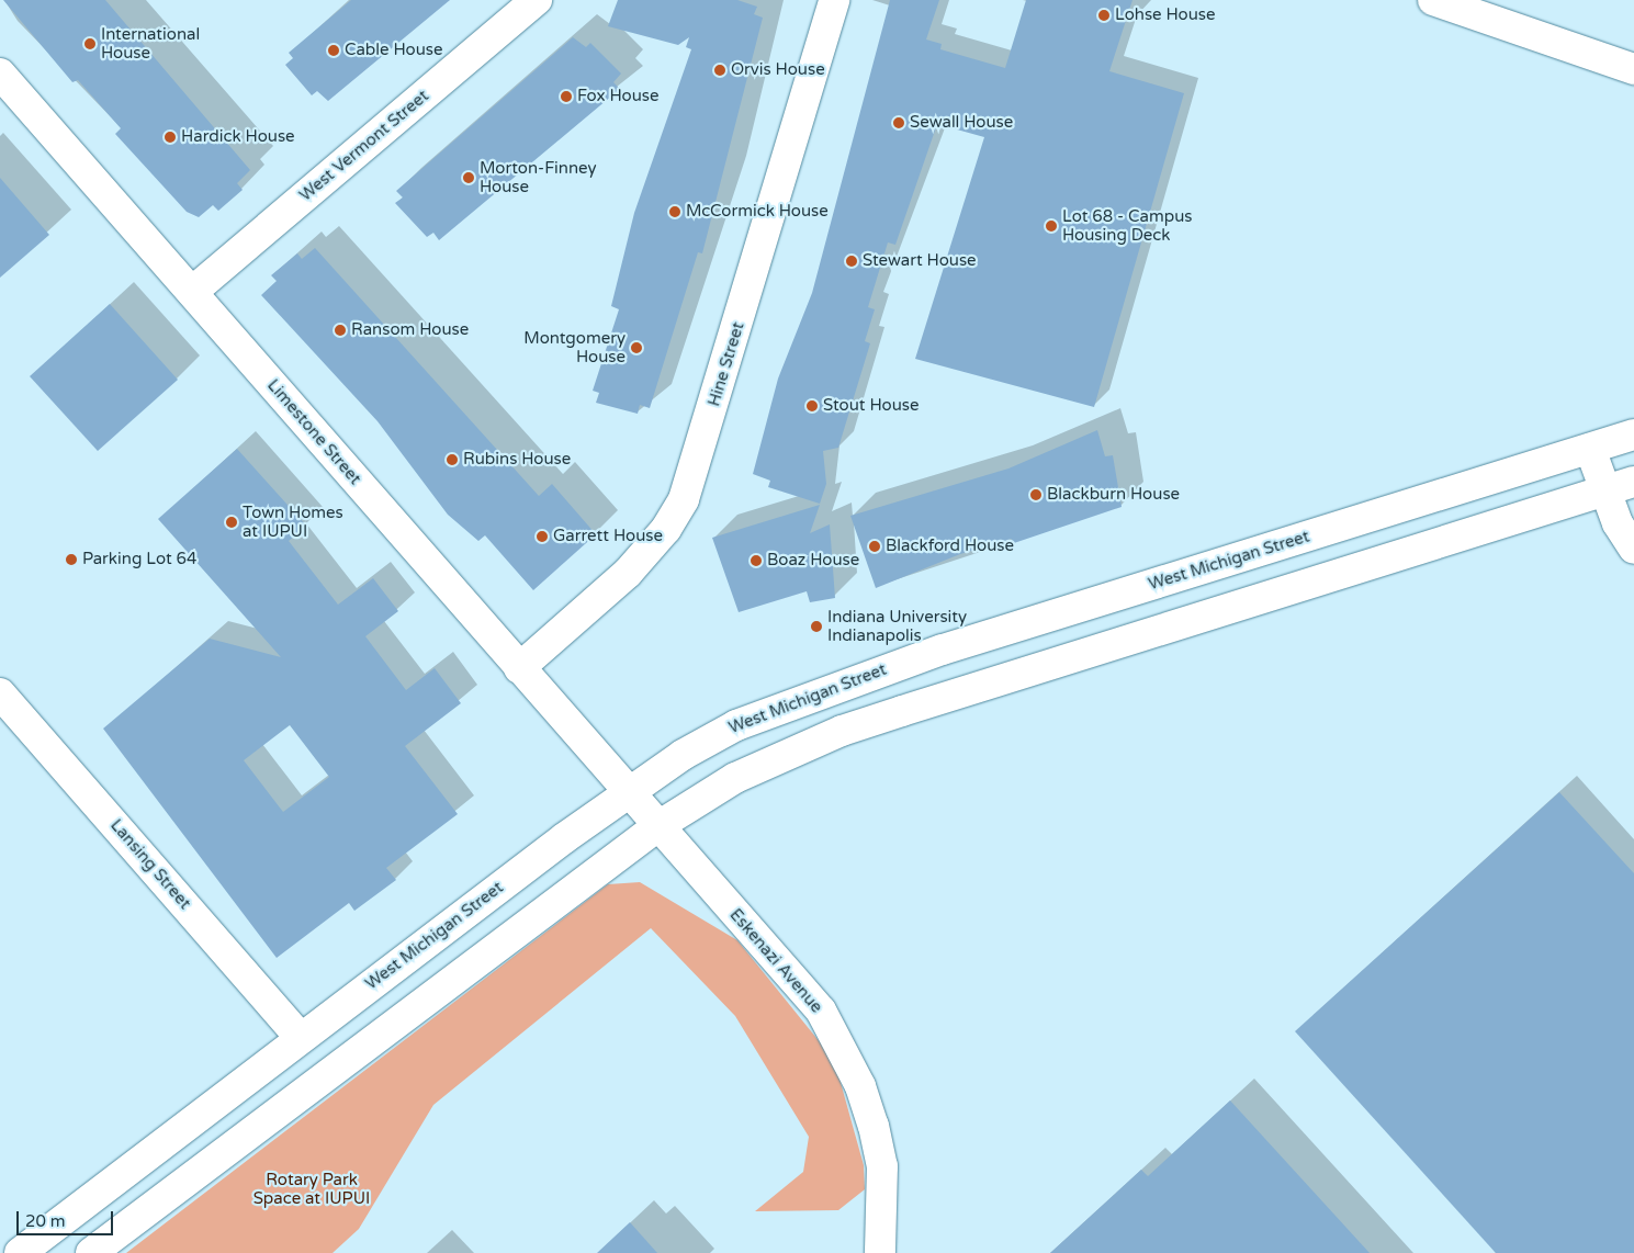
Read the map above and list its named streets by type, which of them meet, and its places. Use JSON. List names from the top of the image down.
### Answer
{
  "streets": {
    "main road": [
      "West Vermont Street",
      "Hine Street",
      "Limestone Street",
      "West Michigan Street",
      "Lansing Street",
      "Eskenazi Avenue"
    ]
  },
  "crossings": [
    ["West Vermont Street", "Limestone Street"],
    ["Hine Street", "Limestone Street"],
    ["Limestone Street", "West Michigan Street"],
    ["Limestone Street", "Eskenazi Avenue"],
    ["West Michigan Street", "Lansing Street"],
    ["West Michigan Street", "Eskenazi Avenue"]
  ],
  "parks": ["Rotary Park Space at IUPUI"],
  "places": [
    "Lohse House",
    "International House",
    "Cable House",
    "Orvis House",
    "Fox House",
    "Sewall House",
    "Hardick House",
    "Morton-Finney House",
    "McCormick House",
    "Lot 68 - Campus Housing Deck",
    "Stewart House",
    "Ransom House",
    "Montgomery House",
    "Stout House",
    "Rubins House",
    "Blackburn House",
    "Town Homes at IUPUI",
    "Garrett House",
    "Blackford House",
    "Parking Lot 64",
    "Boaz House",
    "Indiana University Indianapolis"
  ],
  "scale_bar": "20 m"
}
